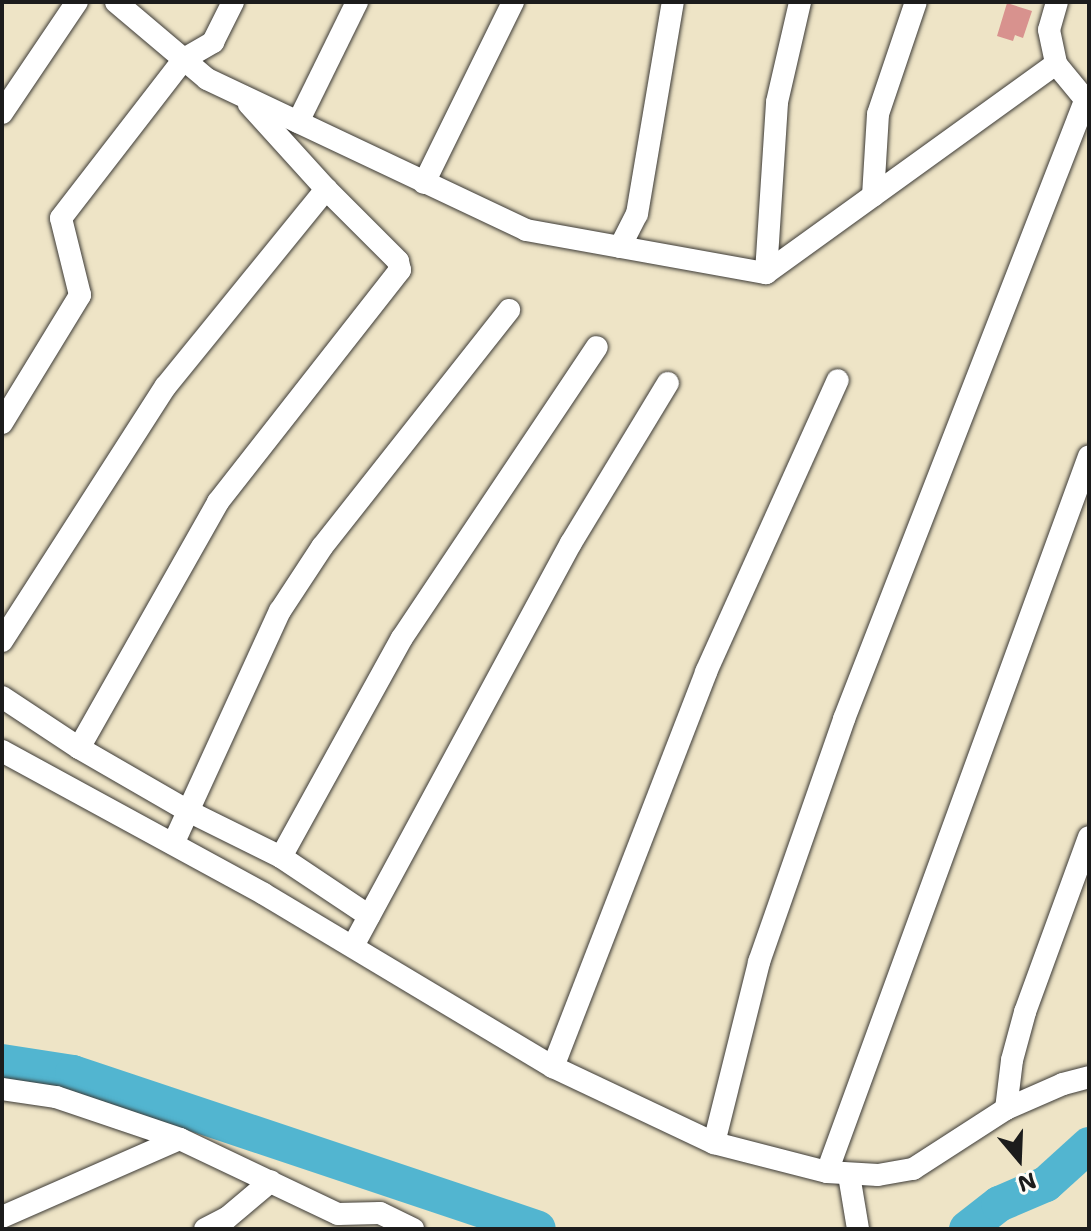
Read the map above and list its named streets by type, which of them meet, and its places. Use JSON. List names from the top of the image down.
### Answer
{
  "north": "bottom"
}
